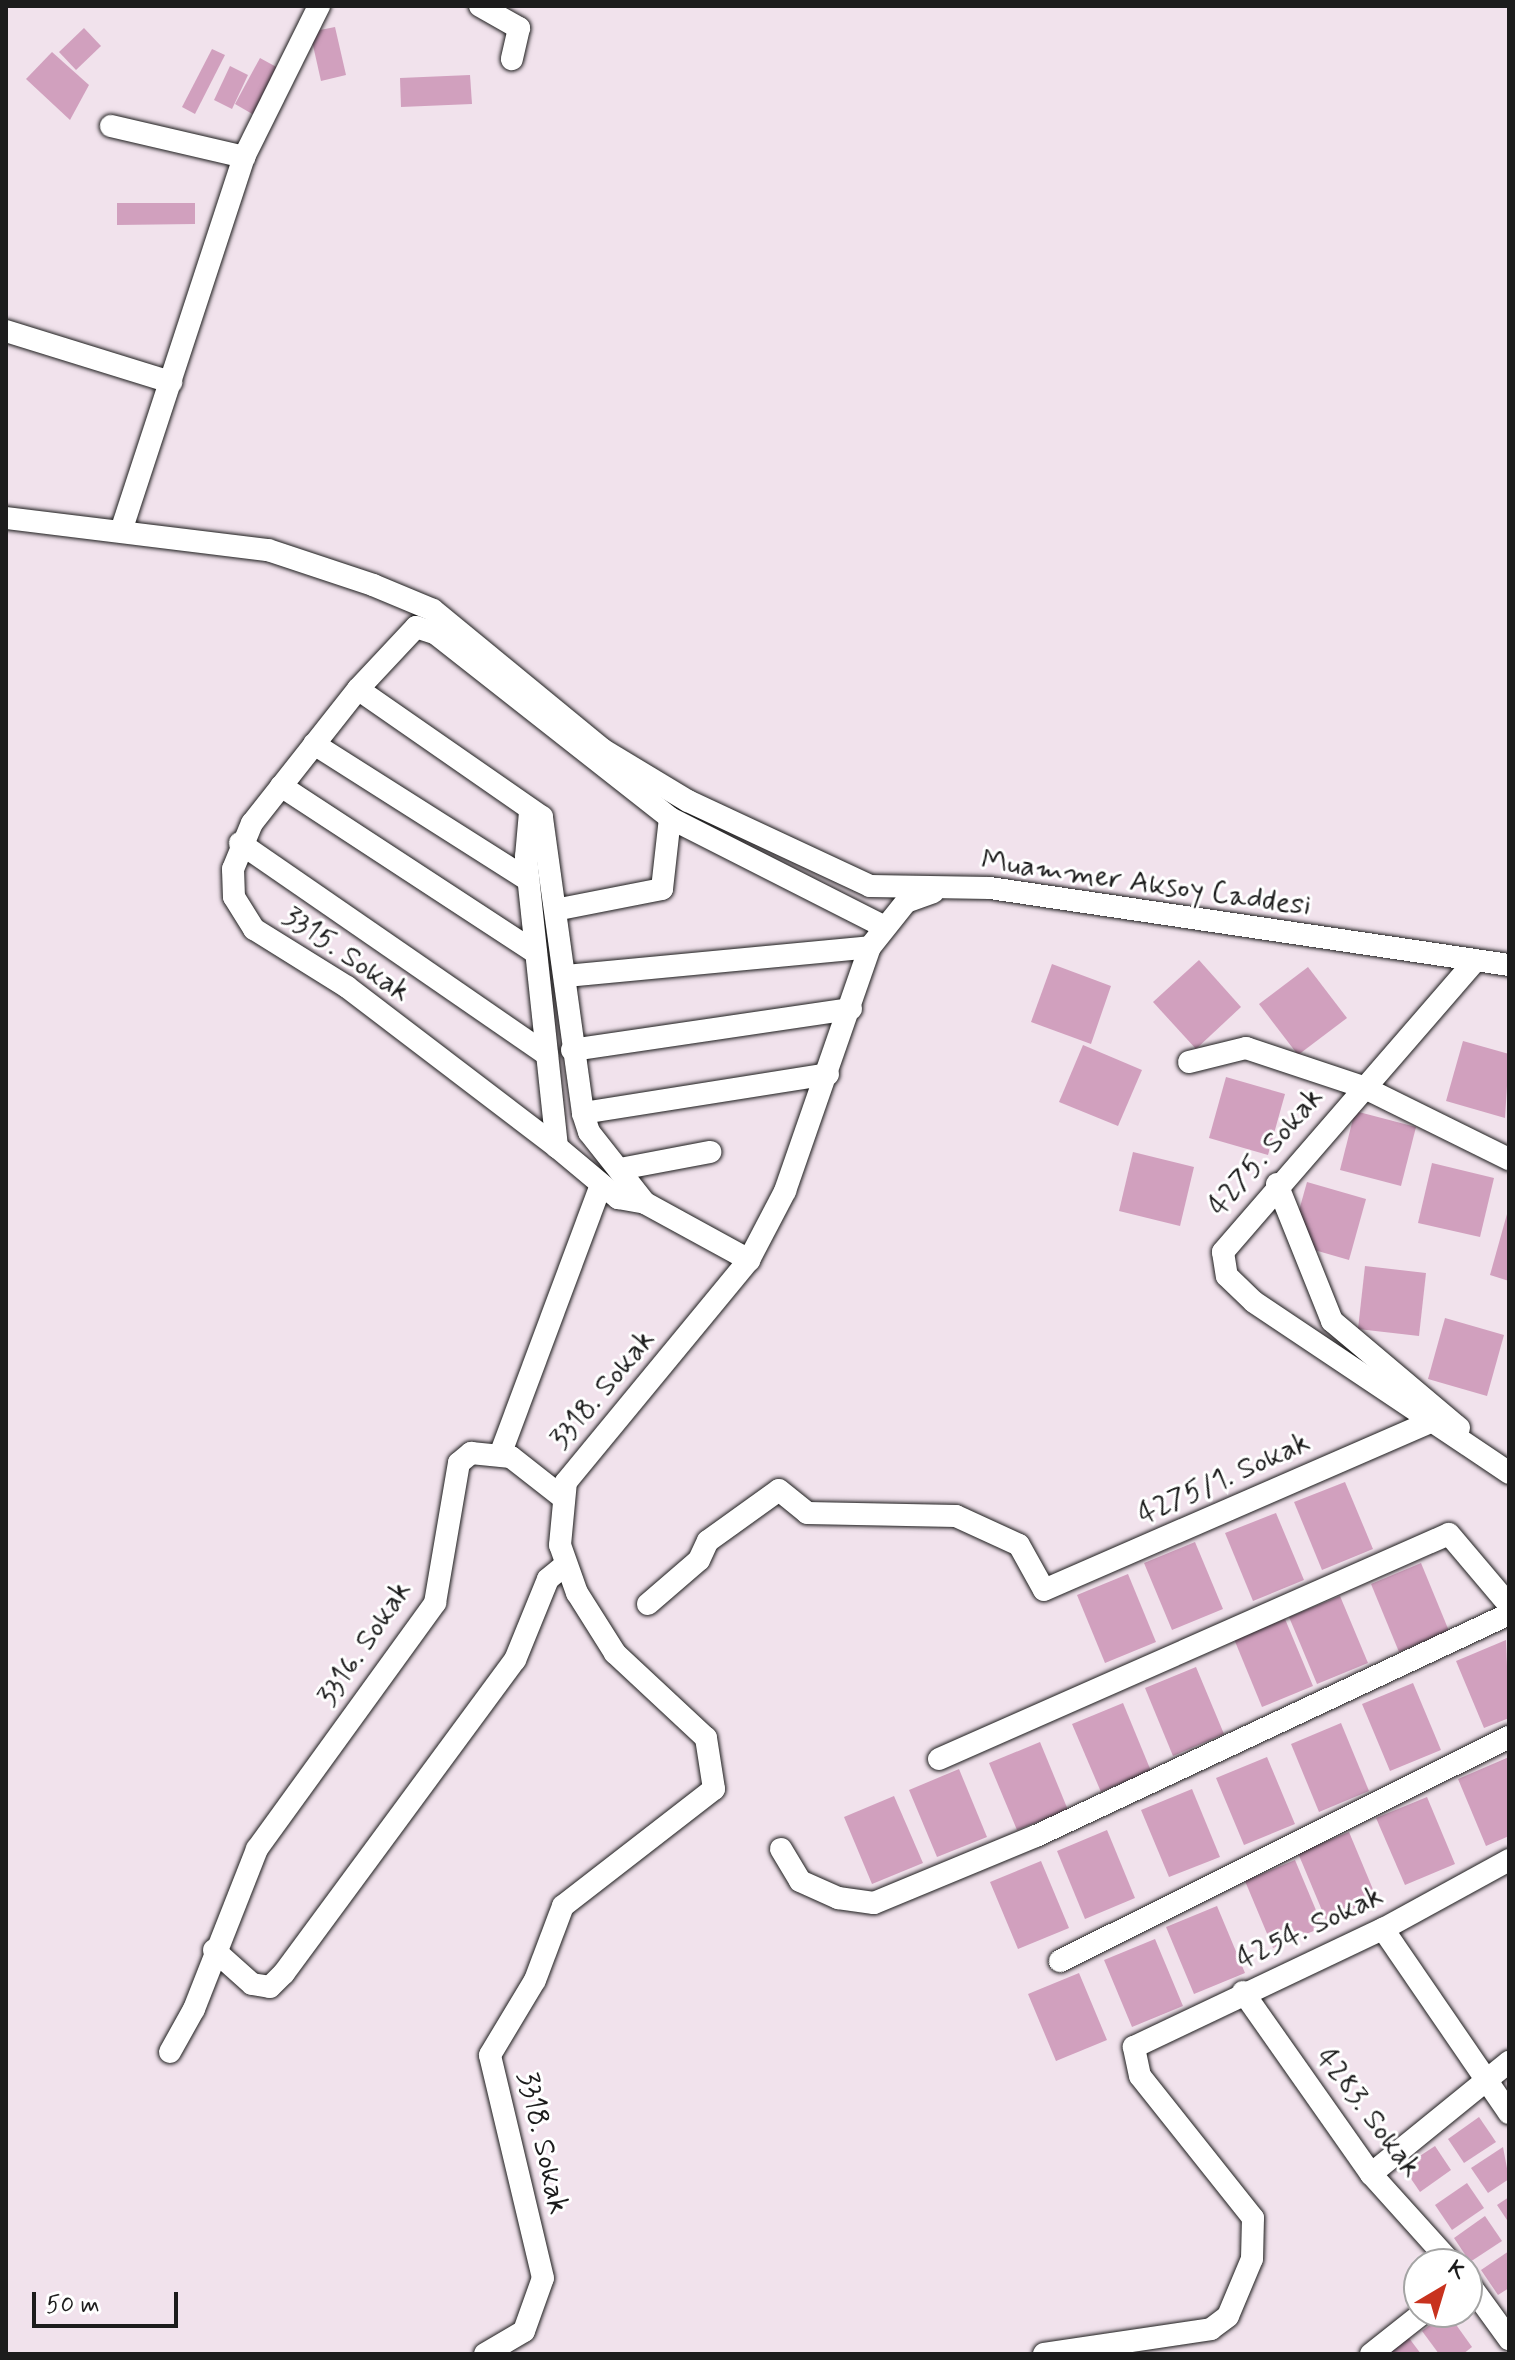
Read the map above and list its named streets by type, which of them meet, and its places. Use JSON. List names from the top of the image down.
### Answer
{
  "streets": {
    "street": [
      "Muammer Aksoy Caddesi",
      "3315. Sokak",
      "4275. Sokak",
      "3318. Sokak",
      "4275/1. Sokak",
      "3316. Sokak",
      "4254. Sokak",
      "4283. Sokak"
    ]
  },
  "crossings": [
    ["Muammer Aksoy Caddesi", "4275. Sokak"],
    ["Muammer Aksoy Caddesi", "3318. Sokak"],
    ["4275. Sokak", "4275/1. Sokak"],
    ["4254. Sokak", "4283. Sokak"]
  ],
  "scale_bar": "50 m",
  "north": "top right"
}
